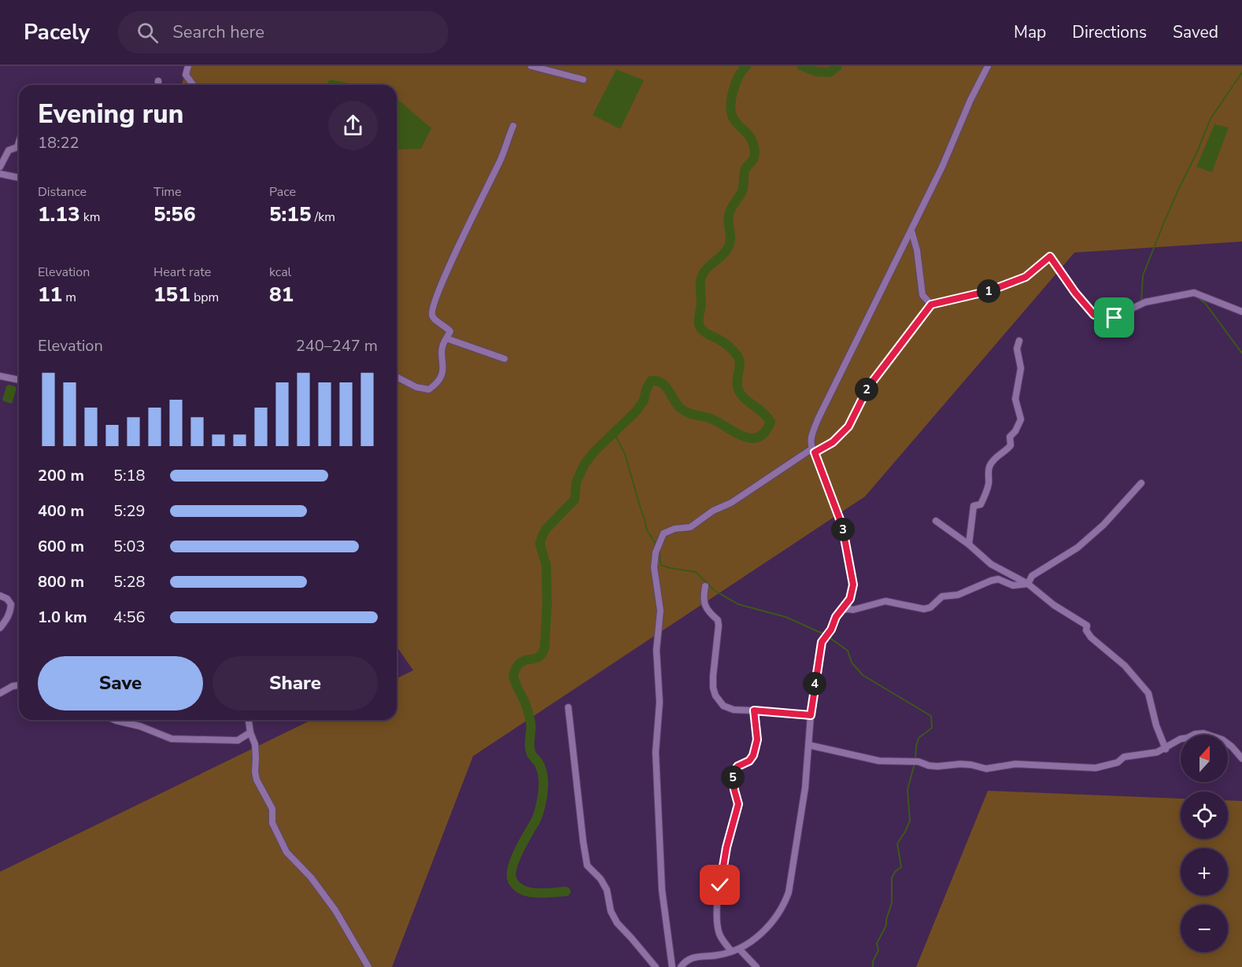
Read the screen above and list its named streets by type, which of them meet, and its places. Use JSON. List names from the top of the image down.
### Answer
{
  "north": "top",
  "page": {
    "header": "Pacely",
    "search": "Search here",
    "nav": ["Map", "Directions", "Saved"],
    "heading": ["Evening run", "18:22"],
    "stats": [
      ["Distance", "1.13 km"],
      ["Time", "5:56"],
      ["Pace", "5:15 /km"],
      ["Elevation", "11 m"],
      ["Heart rate", "151 bpm"],
      ["kcal", "81"]
    ],
    "pins": [
      "1",
      "2",
      "3",
      "4",
      "5"
    ],
    "chart": ["Elevation", "240–247 m"],
    "list": [
      {
        "name": "200 m",
        "note": "5:18"
      },
      {
        "name": "400 m",
        "note": "5:29"
      },
      {
        "name": "600 m",
        "note": "5:03"
      },
      {
        "name": "800 m",
        "note": "5:28"
      },
      {
        "name": "1.0 km",
        "note": "4:56"
      }
    ],
    "buttons": ["Save", "Share"],
    "map_buttons": ["+", "−"]
  }
}
